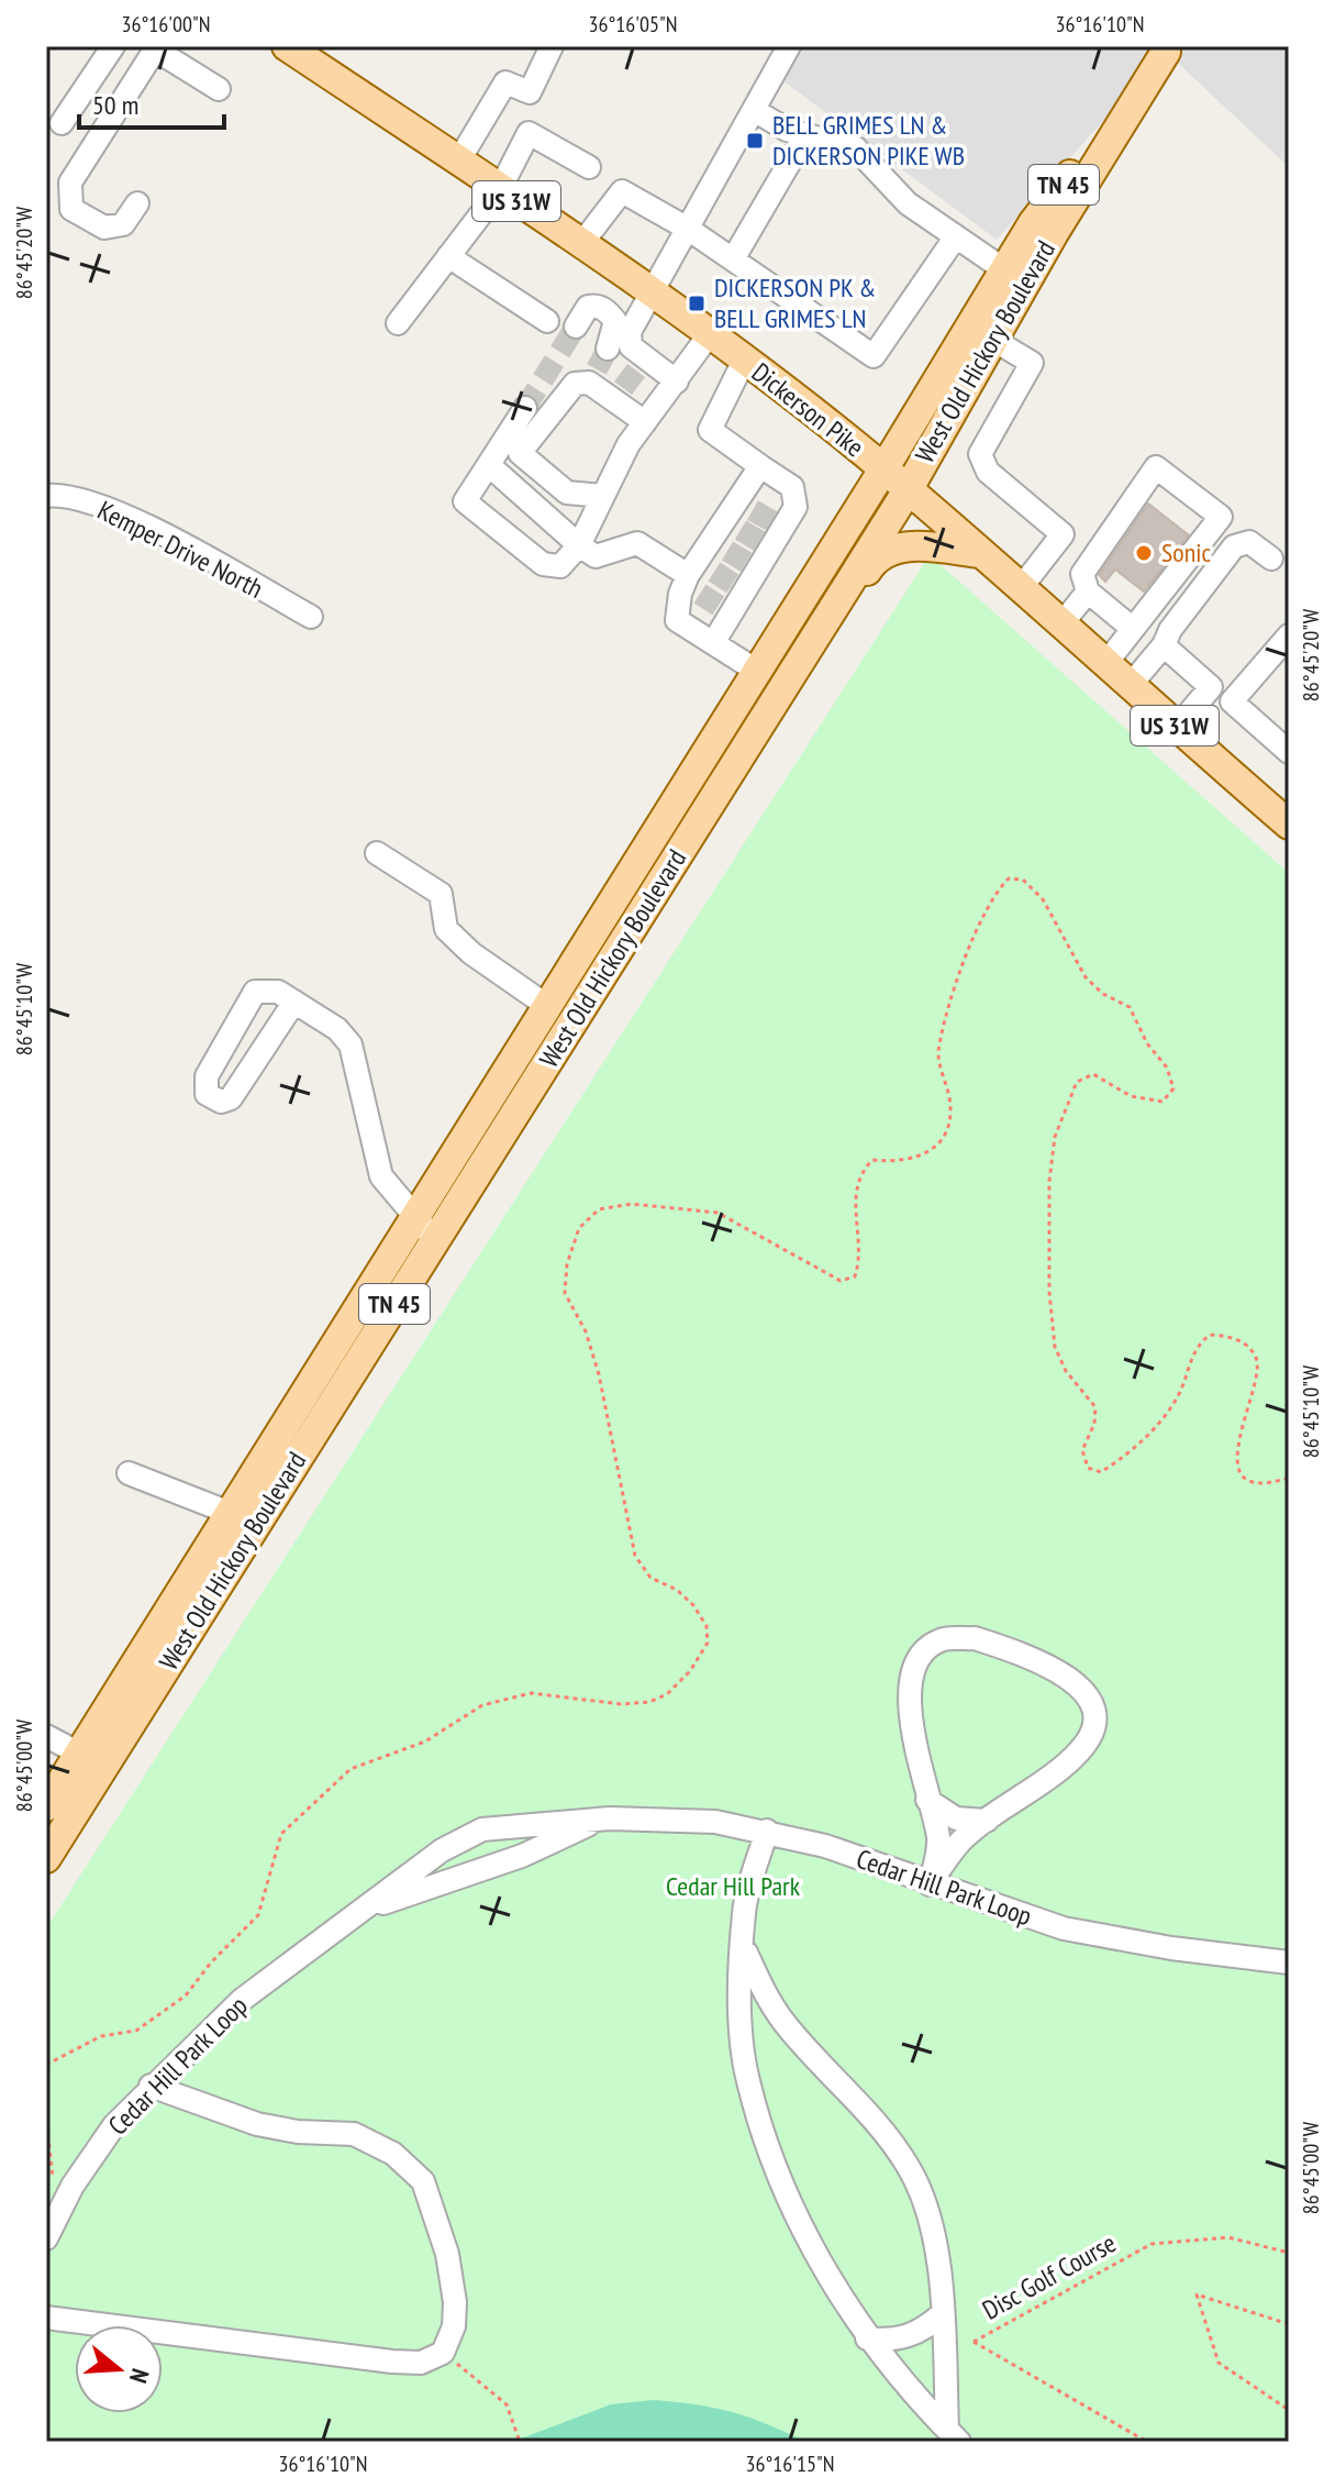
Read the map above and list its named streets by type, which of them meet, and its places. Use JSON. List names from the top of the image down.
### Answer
{
  "streets": {
    "main road": [
      "TN 45",
      "US 31W",
      "West Old Hickory Boulevard",
      "Dickerson Pike"
    ],
    "street": ["Kemper Drive North", "Cedar Hill Park Loop"],
    "path": ["Disc Golf Course"]
  },
  "crossings": [
    ["West Old Hickory Boulevard", "Dickerson Pike"]
  ],
  "parks": ["Cedar Hill Park"],
  "places": {
    "transit": ["BELL GRIMES LN & DICKERSON PIKE WB", "DICKERSON PK & BELL GRIMES LN"],
    "other": ["Sonic"]
  },
  "scale_bar": "50 m",
  "north": "right",
  "coordinates": [
    "36°16'00\"N",
    "36°16'05\"N",
    "36°16'10\"N",
    "86°45'20\"W",
    "86°45'10\"W",
    "86°45'00\"W",
    "36°16'15\"N"
  ]
}
